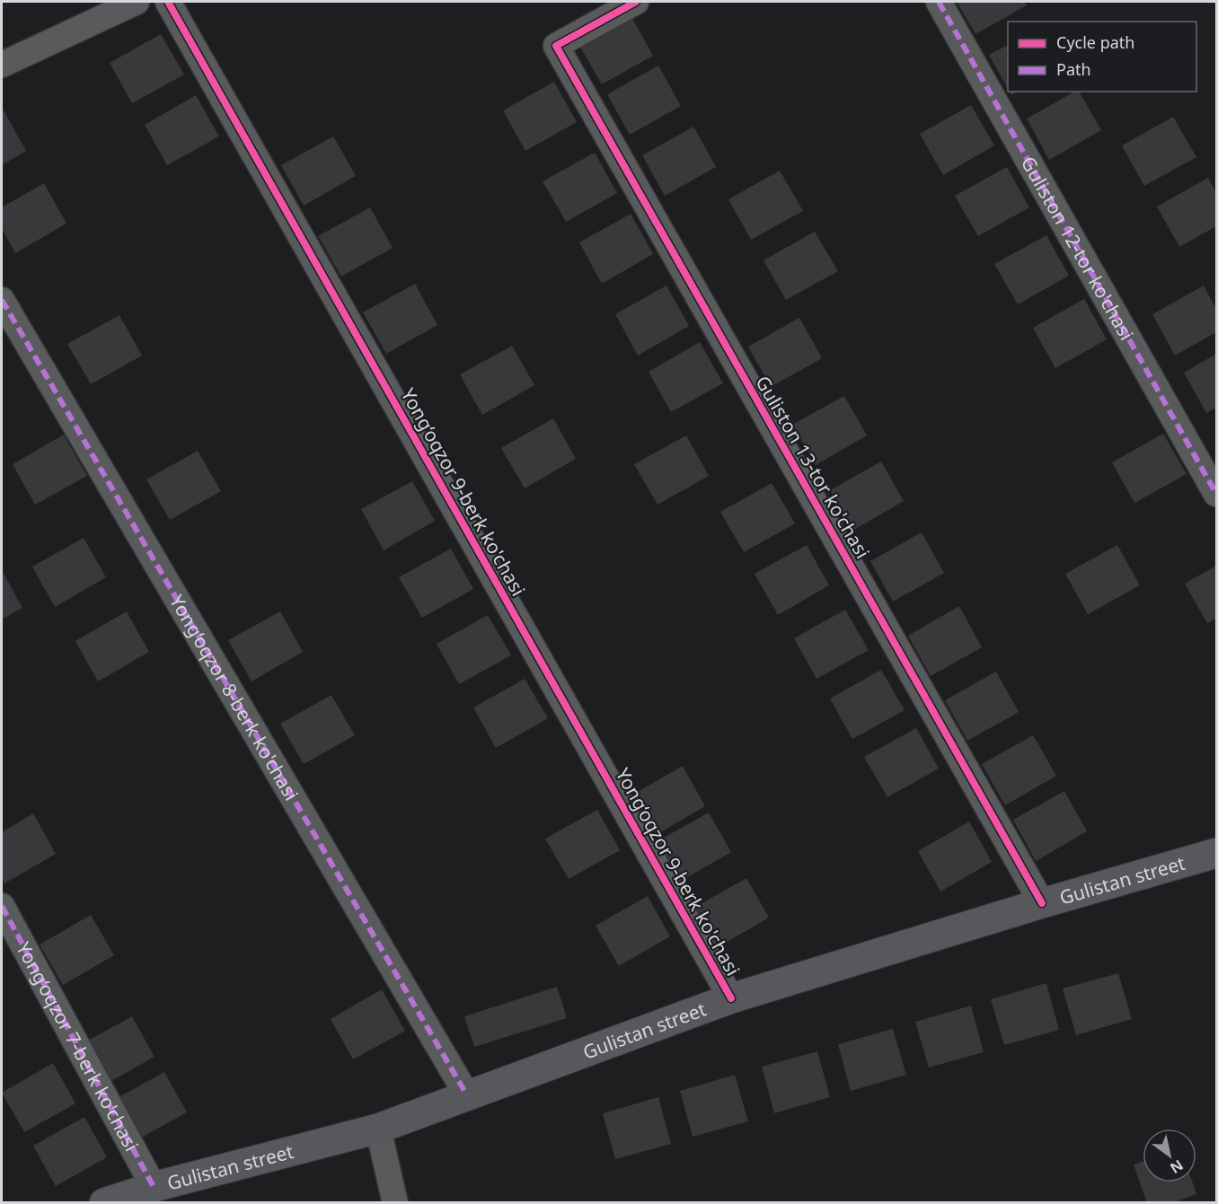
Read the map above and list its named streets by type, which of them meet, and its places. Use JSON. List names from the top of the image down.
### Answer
{
  "streets": {
    "main road": ["Gulistan street"],
    "street": [
      "Guliston 12-tor ko'chasi",
      "Guliston 13-tor ko'chasi",
      "Yong‘oqzor 9-berk ko'chasi",
      "Yong‘oqzor 8-berk ko'chasi",
      "Yong‘oqzor 7-berk ko'chasi"
    ]
  },
  "crossings": [
    ["Guliston 13-tor ko'chasi", "Gulistan street"],
    ["Yong‘oqzor 9-berk ko'chasi", "Gulistan street"],
    ["Yong‘oqzor 8-berk ko'chasi", "Gulistan street"],
    ["Gulistan street", "Yong‘oqzor 7-berk ko'chasi"]
  ],
  "legend": ["Cycle path", "Path"],
  "north": "bottom right"
}
